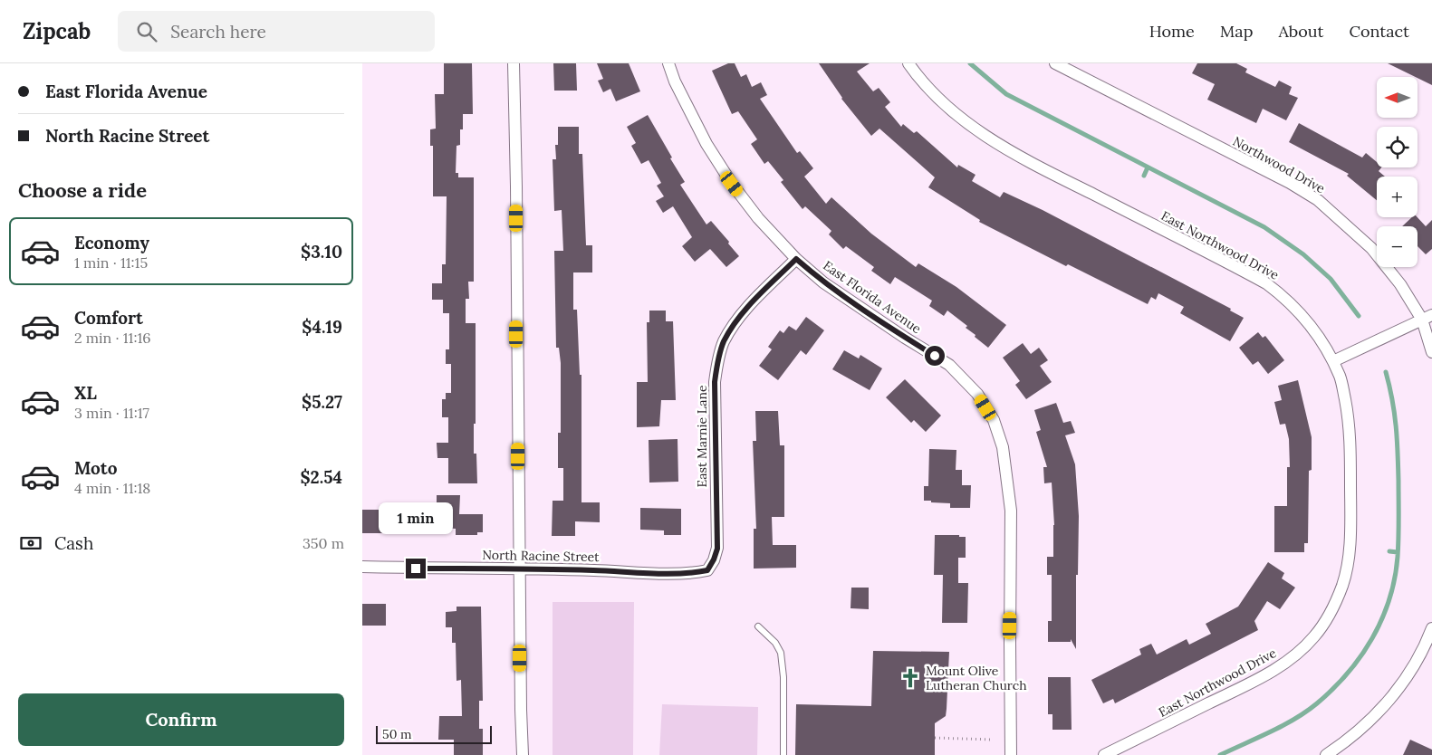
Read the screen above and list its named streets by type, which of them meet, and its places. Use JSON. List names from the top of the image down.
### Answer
{
  "streets": {
    "street": [
      "Northwood Drive",
      "East Northwood Drive",
      "East Florida Avenue",
      "East Marnie Lane",
      "North Racine Street"
    ]
  },
  "crossings": [
    ["East Florida Avenue", "East Marnie Lane"],
    ["East Marnie Lane", "North Racine Street"]
  ],
  "places": {
    "church": ["Mount Olive Lutheran Church"]
  },
  "scale_bar": "50 m",
  "north": "left",
  "page": {
    "header": "Zipcab",
    "search": "Search here",
    "nav": [
      "Home",
      "Map",
      "About",
      "Contact"
    ],
    "banner": ["East Florida Avenue", "North Racine Street"],
    "map_buttons": ["+", "−"],
    "heading": "Choose a ride",
    "list": [
      {
        "name": "Economy",
        "note": "1 min · 11:15",
        "value": "$3.10"
      },
      {
        "name": "Comfort",
        "note": "2 min · 11:16",
        "value": "$4.19"
      },
      {
        "name": "XL",
        "note": "3 min · 11:17",
        "value": "$5.27"
      },
      {
        "name": "Moto",
        "note": "4 min · 11:18",
        "value": "$2.54"
      }
    ],
    "bubble": "1 min",
    "pay": ["Cash", "350 m"],
    "buttons": "Confirm",
    "scale": "50 m"
  }
}
